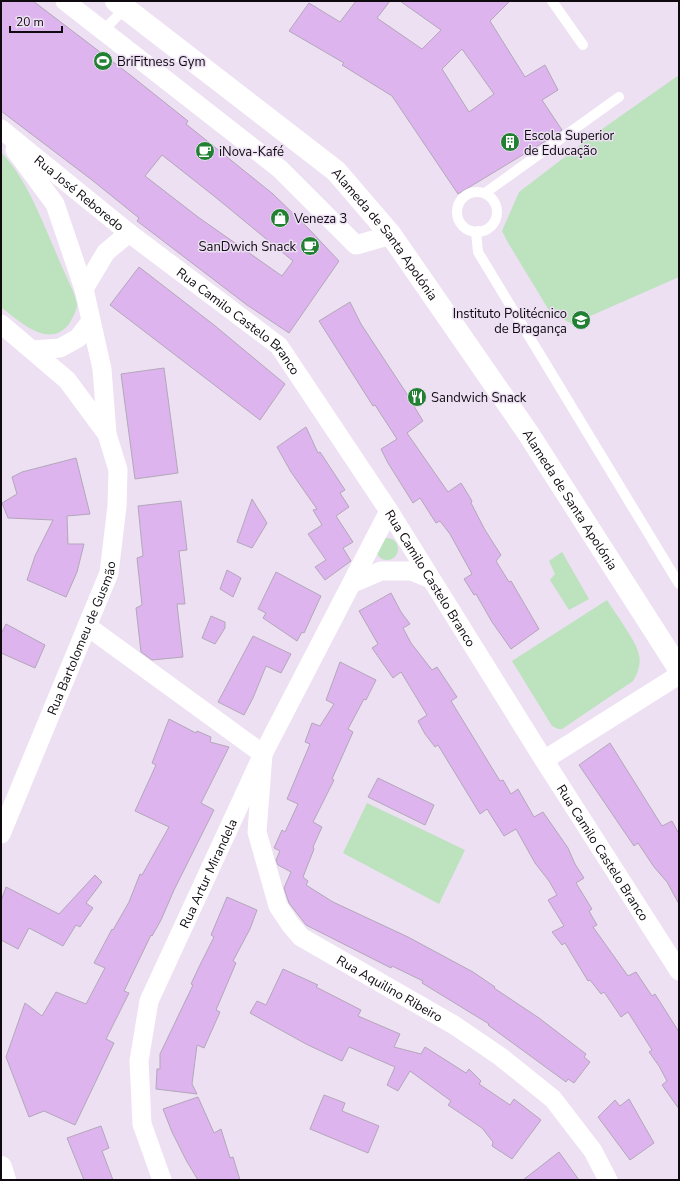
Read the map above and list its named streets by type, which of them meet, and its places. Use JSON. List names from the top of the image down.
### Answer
{
  "streets": {
    "street": [
      "Rua José Reboredo",
      "Alameda de Santa Apolónia",
      "Rua Camilo Castelo Branco",
      "Rua Bartolomeu de Gusmão",
      "Rua Artur Mirandela",
      "Rua Aquilino Ribeiro"
    ]
  },
  "crossings": [
    ["Rua José Reboredo", "Rua Camilo Castelo Branco"],
    ["Rua José Reboredo", "Rua Bartolomeu de Gusmão"],
    ["Rua Camilo Castelo Branco", "Rua Artur Mirandela"],
    ["Rua Artur Mirandela", "Rua Aquilino Ribeiro"]
  ],
  "places": {
    "sports": ["BriFitness Gym"],
    "building": ["Escola Superior de Educação"],
    "cafe": ["iNova-Kafé", "SanDwich Snack"],
    "shop": ["Veneza 3"],
    "school or university": ["Instituto Politécnico de Bragança"],
    "restaurant": ["Sandwich Snack"]
  },
  "scale_bar": "20 m"
}
